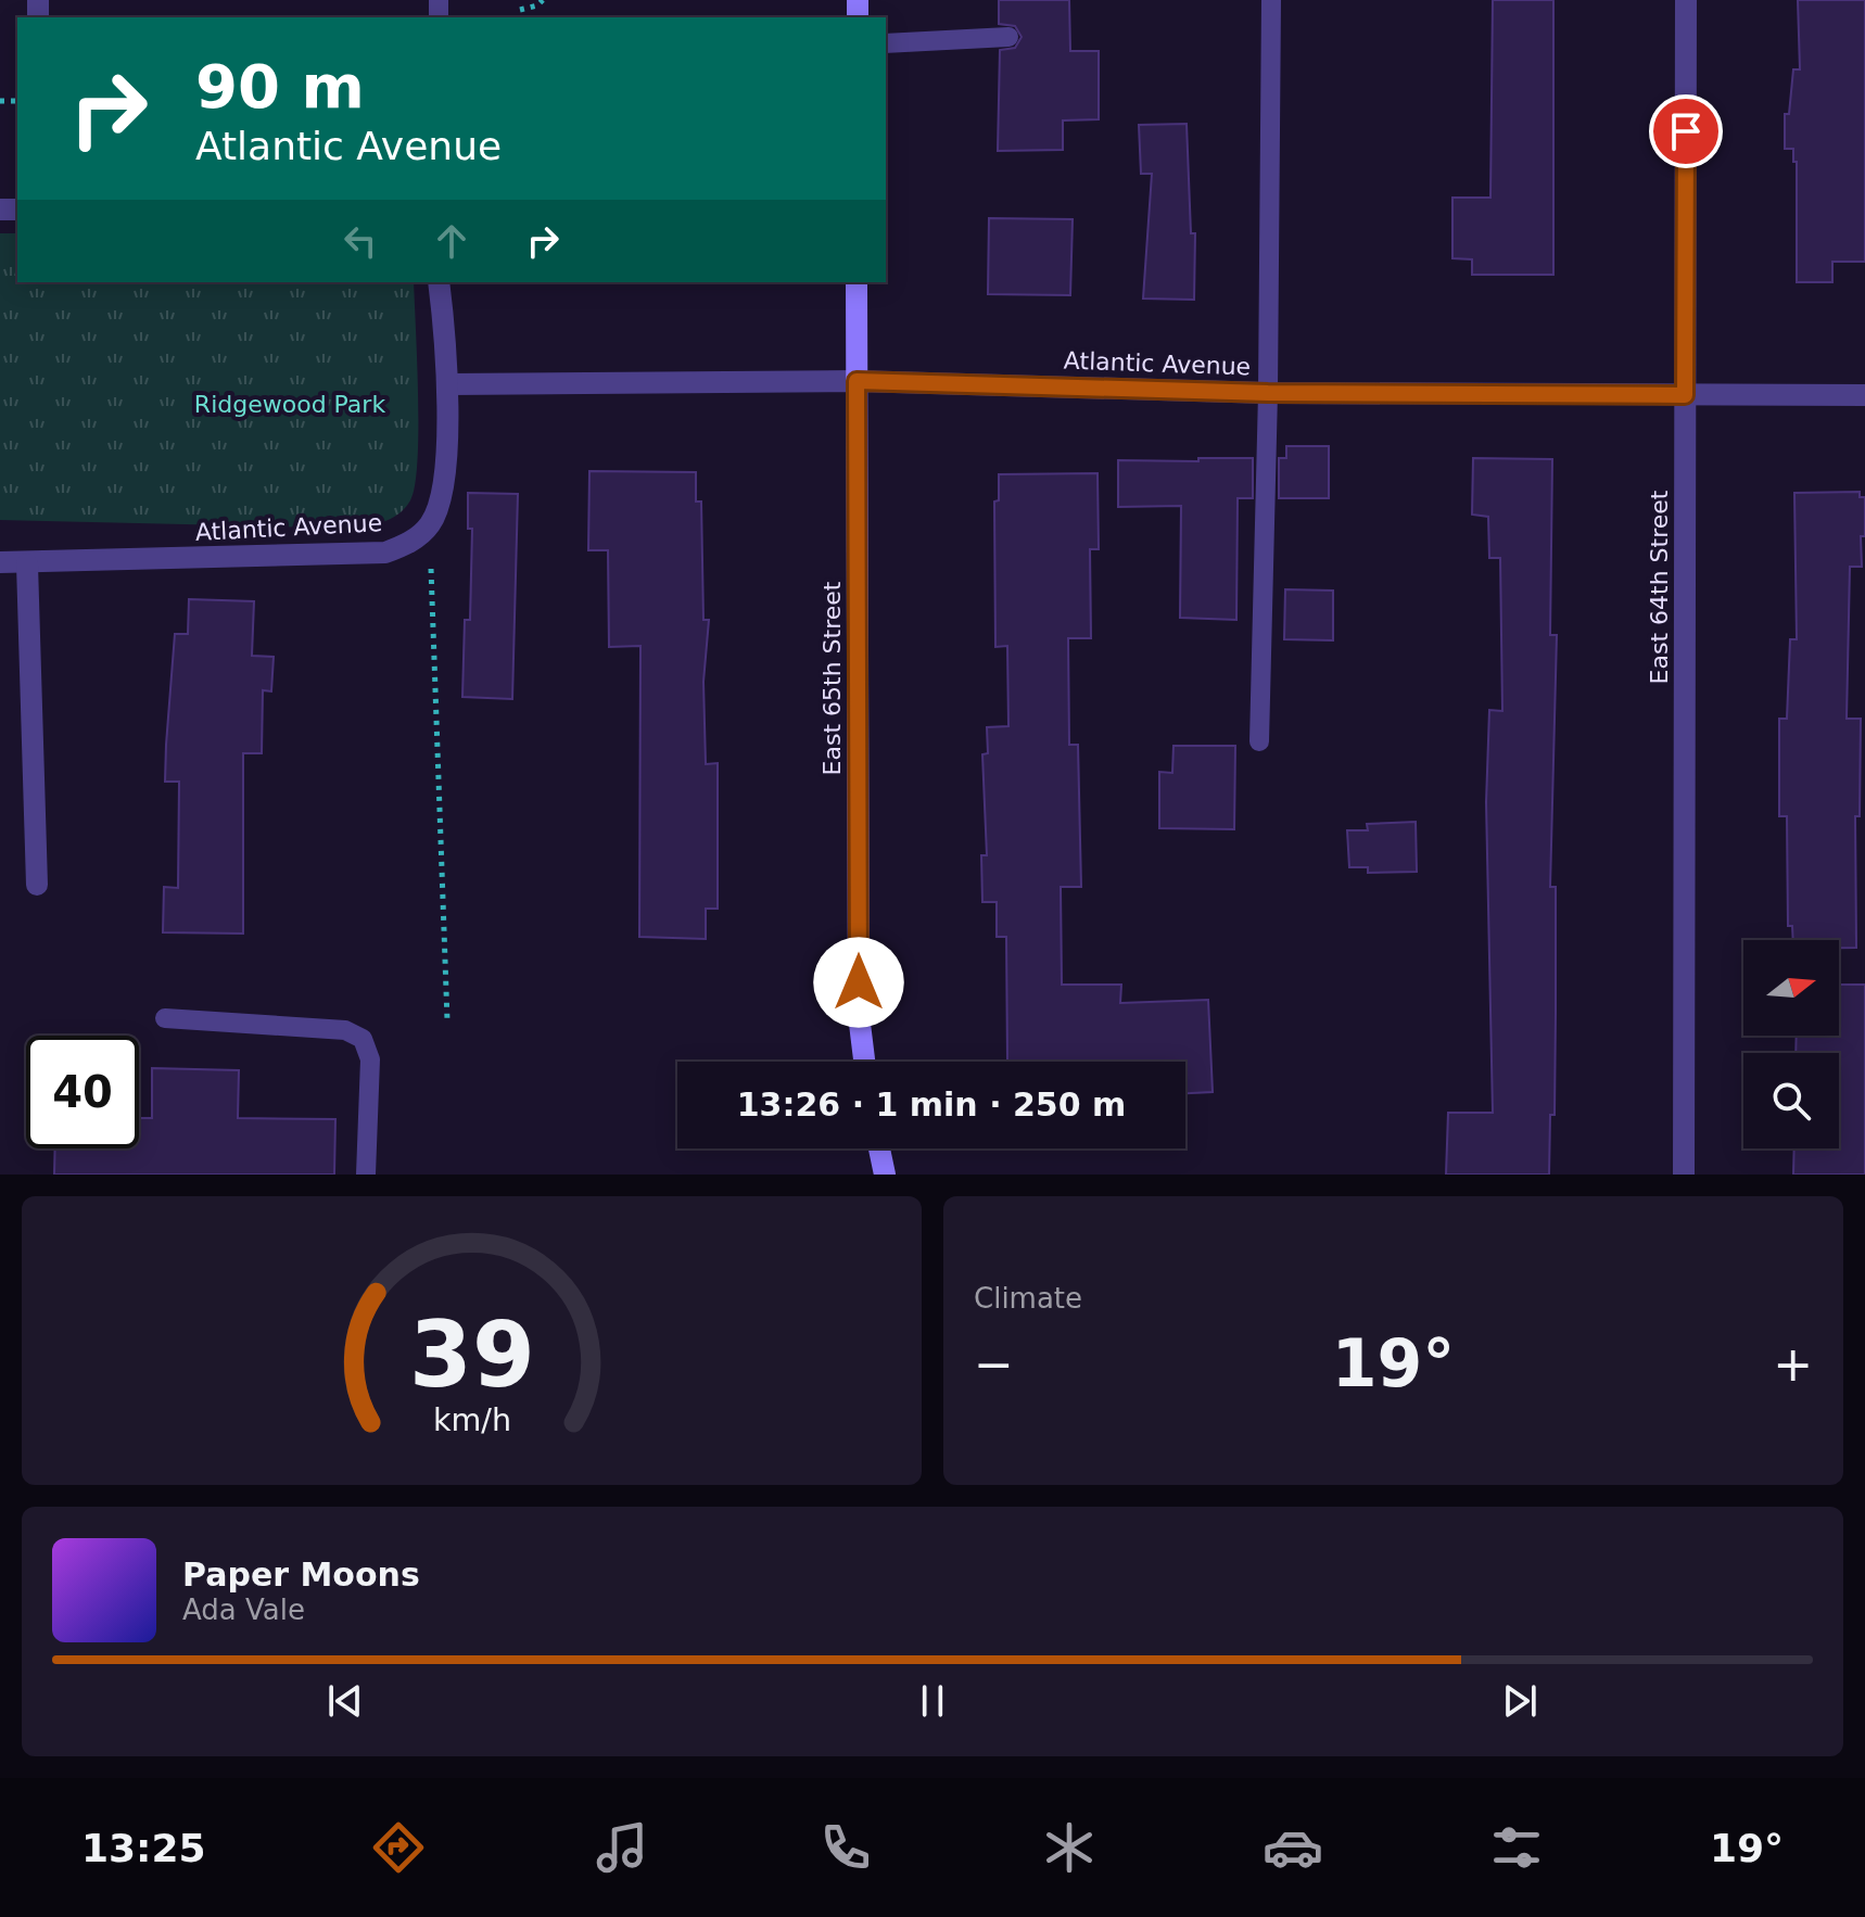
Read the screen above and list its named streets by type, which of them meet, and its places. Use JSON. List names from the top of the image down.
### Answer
{
  "streets": {
    "street": ["Atlantic Avenue", "East 64th Street", "East 65th Street"]
  },
  "crossings": [
    ["Atlantic Avenue", "East 64th Street"],
    ["Atlantic Avenue", "East 65th Street"]
  ],
  "parks": ["Ridgewood Park"],
  "north": "right",
  "page": {
    "turn": ["90 m", "Atlantic Avenue"],
    "limit": "40",
    "trip": "13:26 · 1 min · 250 m",
    "tile": "Climate",
    "heat": ["−", "19°", "+"],
    "song": ["Paper Moons", "Ada Vale"],
    "tabs": ["13:25", "19°"],
    "gauge": ["39", "km/h"]
  }
}
